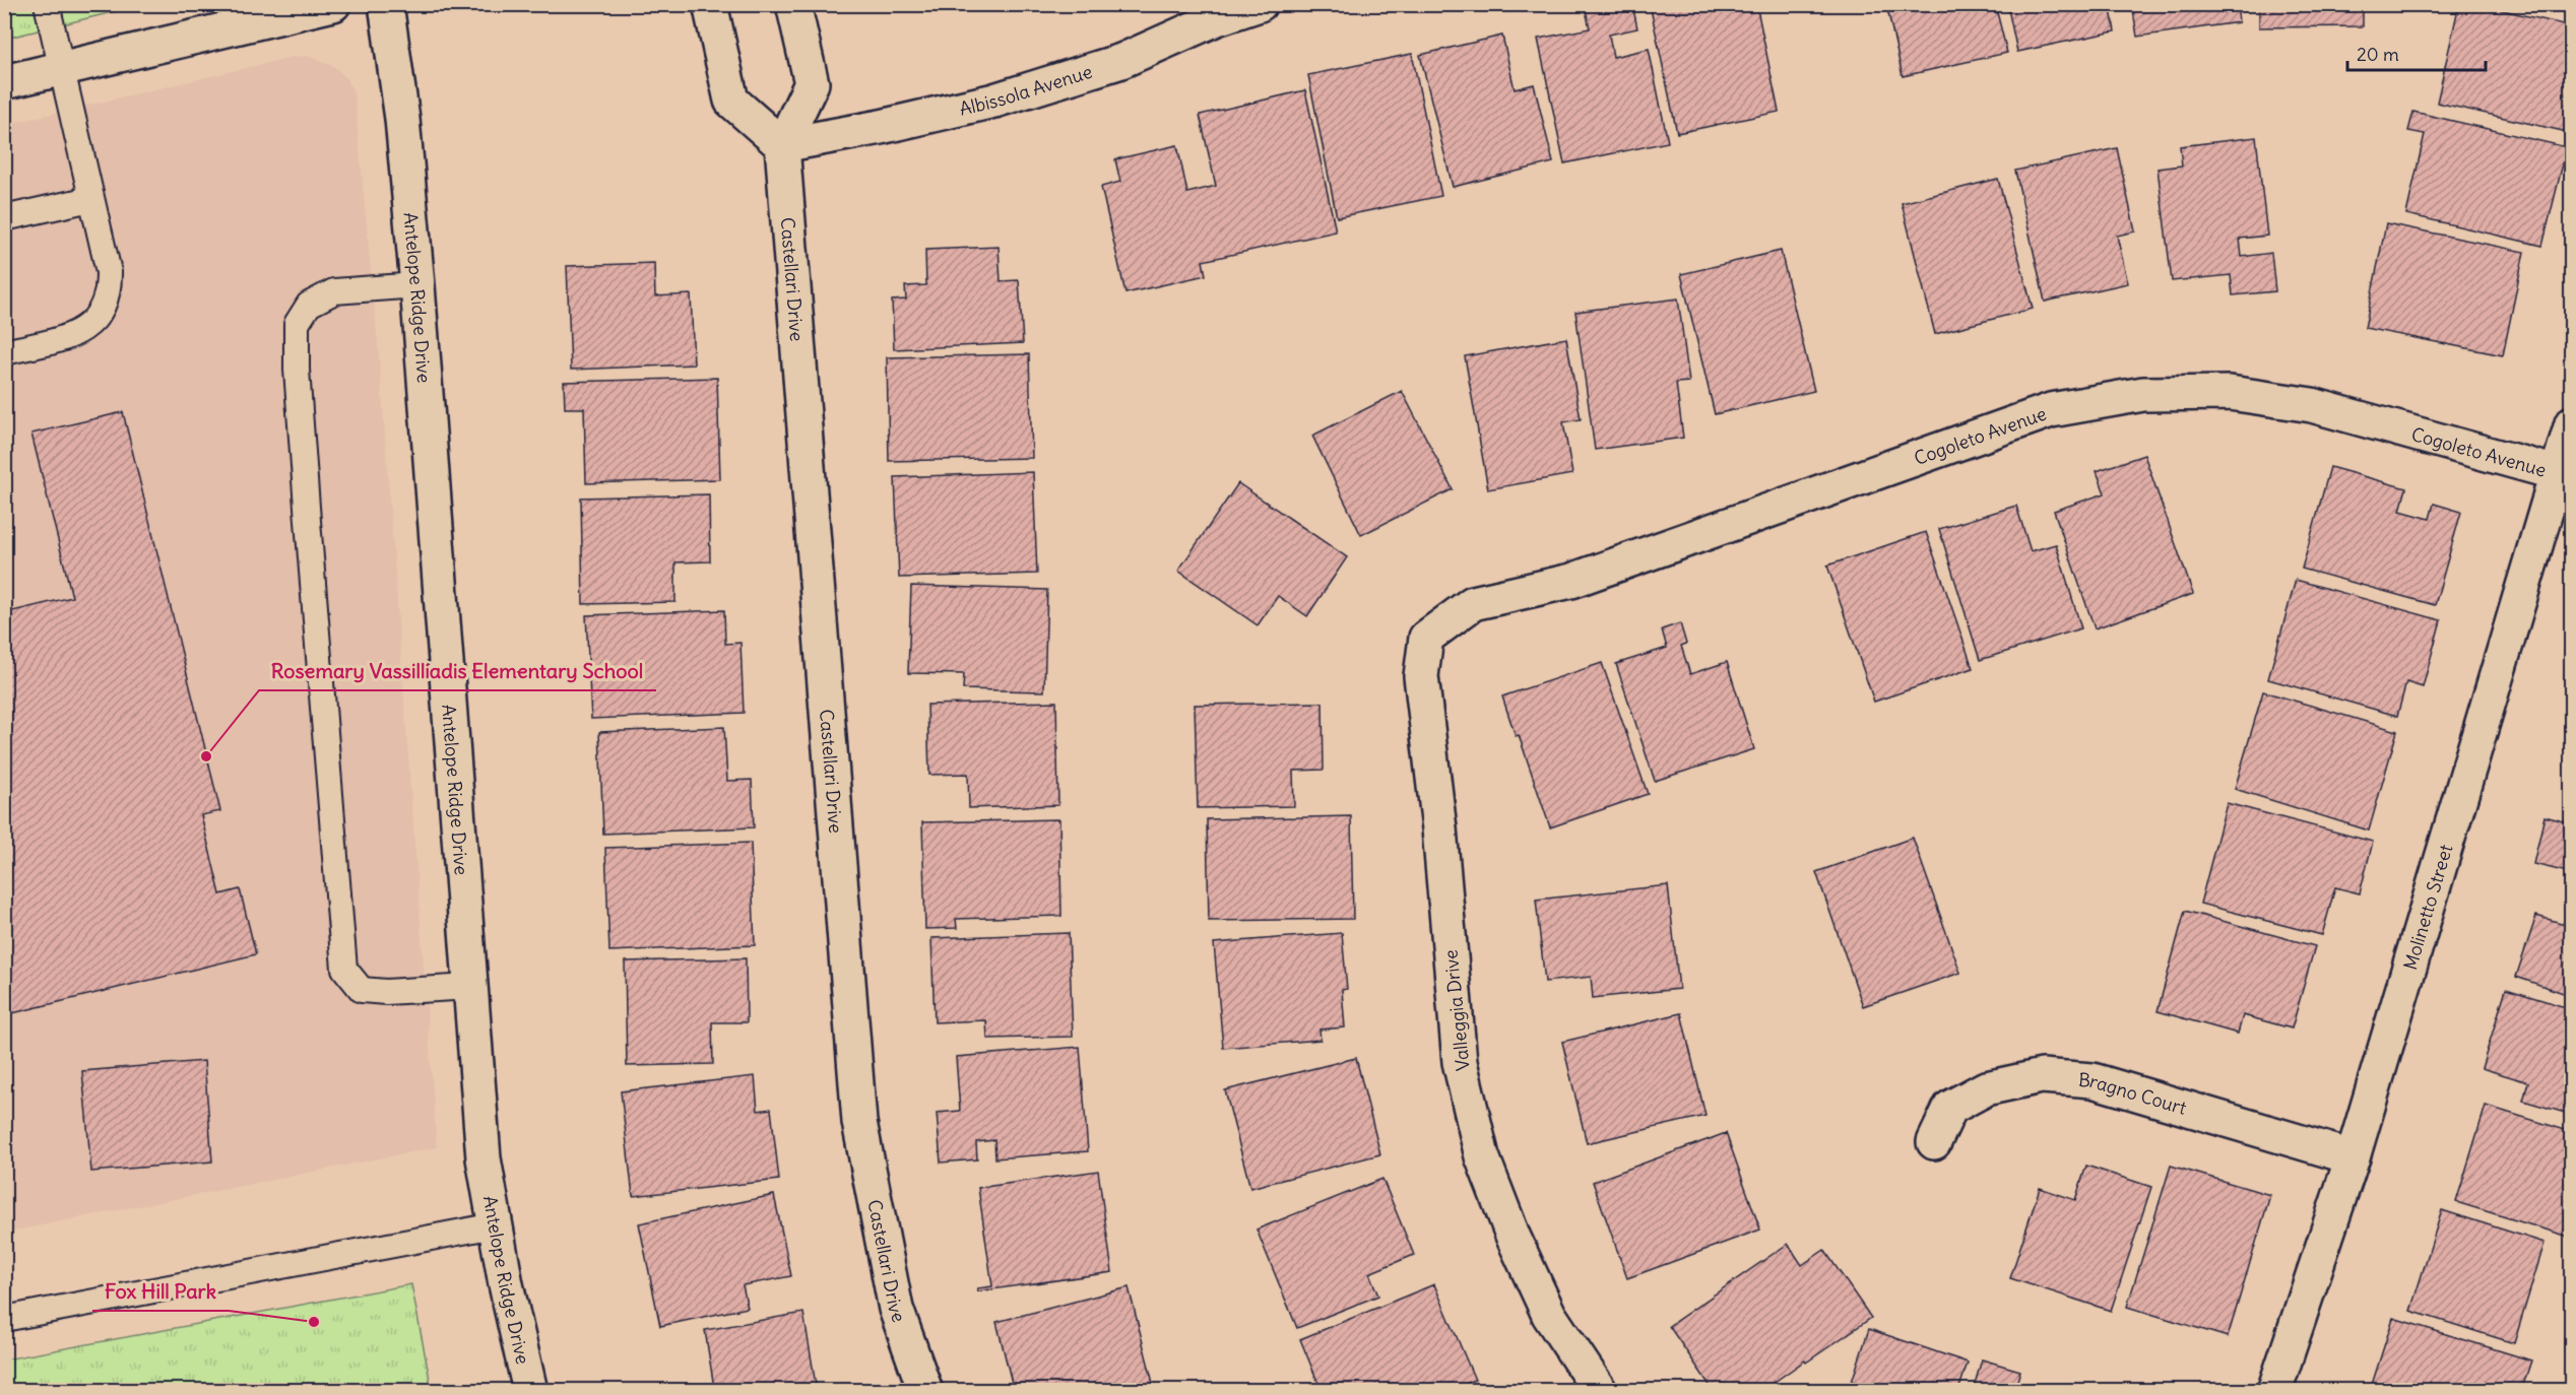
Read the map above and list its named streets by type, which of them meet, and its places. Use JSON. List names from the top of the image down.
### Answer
{
  "streets": {
    "street": [
      "Albissola Avenue",
      "Castellari Drive",
      "Antelope Ridge Drive",
      "Cogoleto Avenue",
      "Molinetto Street",
      "Valleggia Drive",
      "Bragno Court"
    ]
  },
  "crossings": [
    ["Albissola Avenue", "Castellari Drive"],
    ["Cogoleto Avenue", "Molinetto Street"],
    ["Cogoleto Avenue", "Valleggia Drive"],
    ["Molinetto Street", "Bragno Court"]
  ],
  "places": ["Rosemary Vassilliadis Elementary School", "Fox Hill Park"],
  "scale_bar": "20 m"
}
